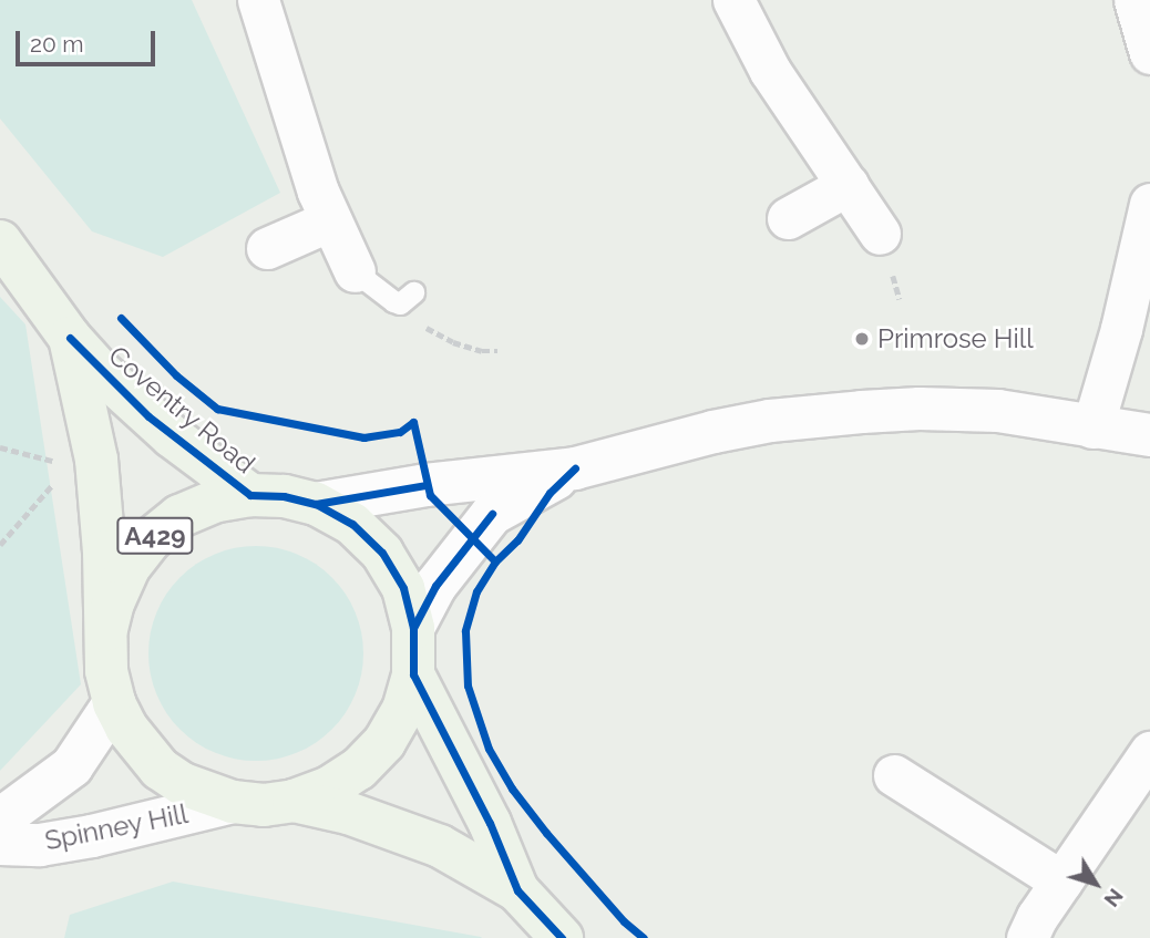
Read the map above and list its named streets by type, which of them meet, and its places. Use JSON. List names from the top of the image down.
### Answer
{
  "streets": {
    "main road": ["Coventry Road", "A429"],
    "street": ["Spinney Hill"]
  },
  "crossings": [
    ["Coventry Road", "Spinney Hill"]
  ],
  "places": ["Primrose Hill"],
  "scale_bar": "20 m",
  "north": "bottom right"
}
